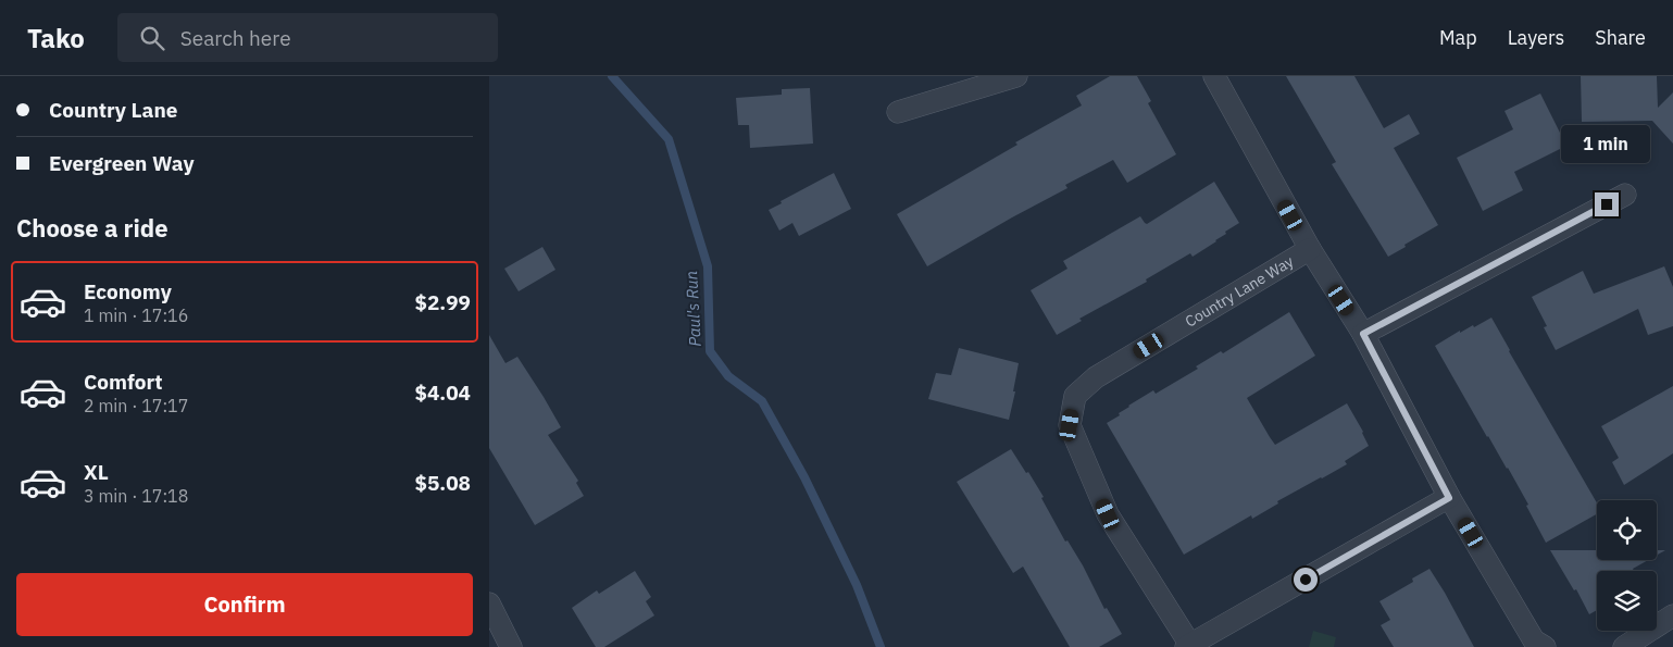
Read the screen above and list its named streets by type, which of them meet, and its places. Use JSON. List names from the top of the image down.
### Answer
{
  "streets": {
    "street": ["Country Lane Way"]
  },
  "water": ["Paul's Run"],
  "page": {
    "header": "Tako",
    "search": "Search here",
    "nav": ["Map", "Layers", "Share"],
    "banner": ["Country Lane", "Evergreen Way"],
    "bubble": "1 min",
    "heading": "Choose a ride",
    "list": [
      {
        "name": "Economy",
        "note": "1 min · 17:16",
        "value": "$2.99"
      },
      {
        "name": "Comfort",
        "note": "2 min · 17:17",
        "value": "$4.04"
      },
      {
        "name": "XL",
        "note": "3 min · 17:18",
        "value": "$5.08"
      }
    ],
    "buttons": "Confirm"
  }
}
